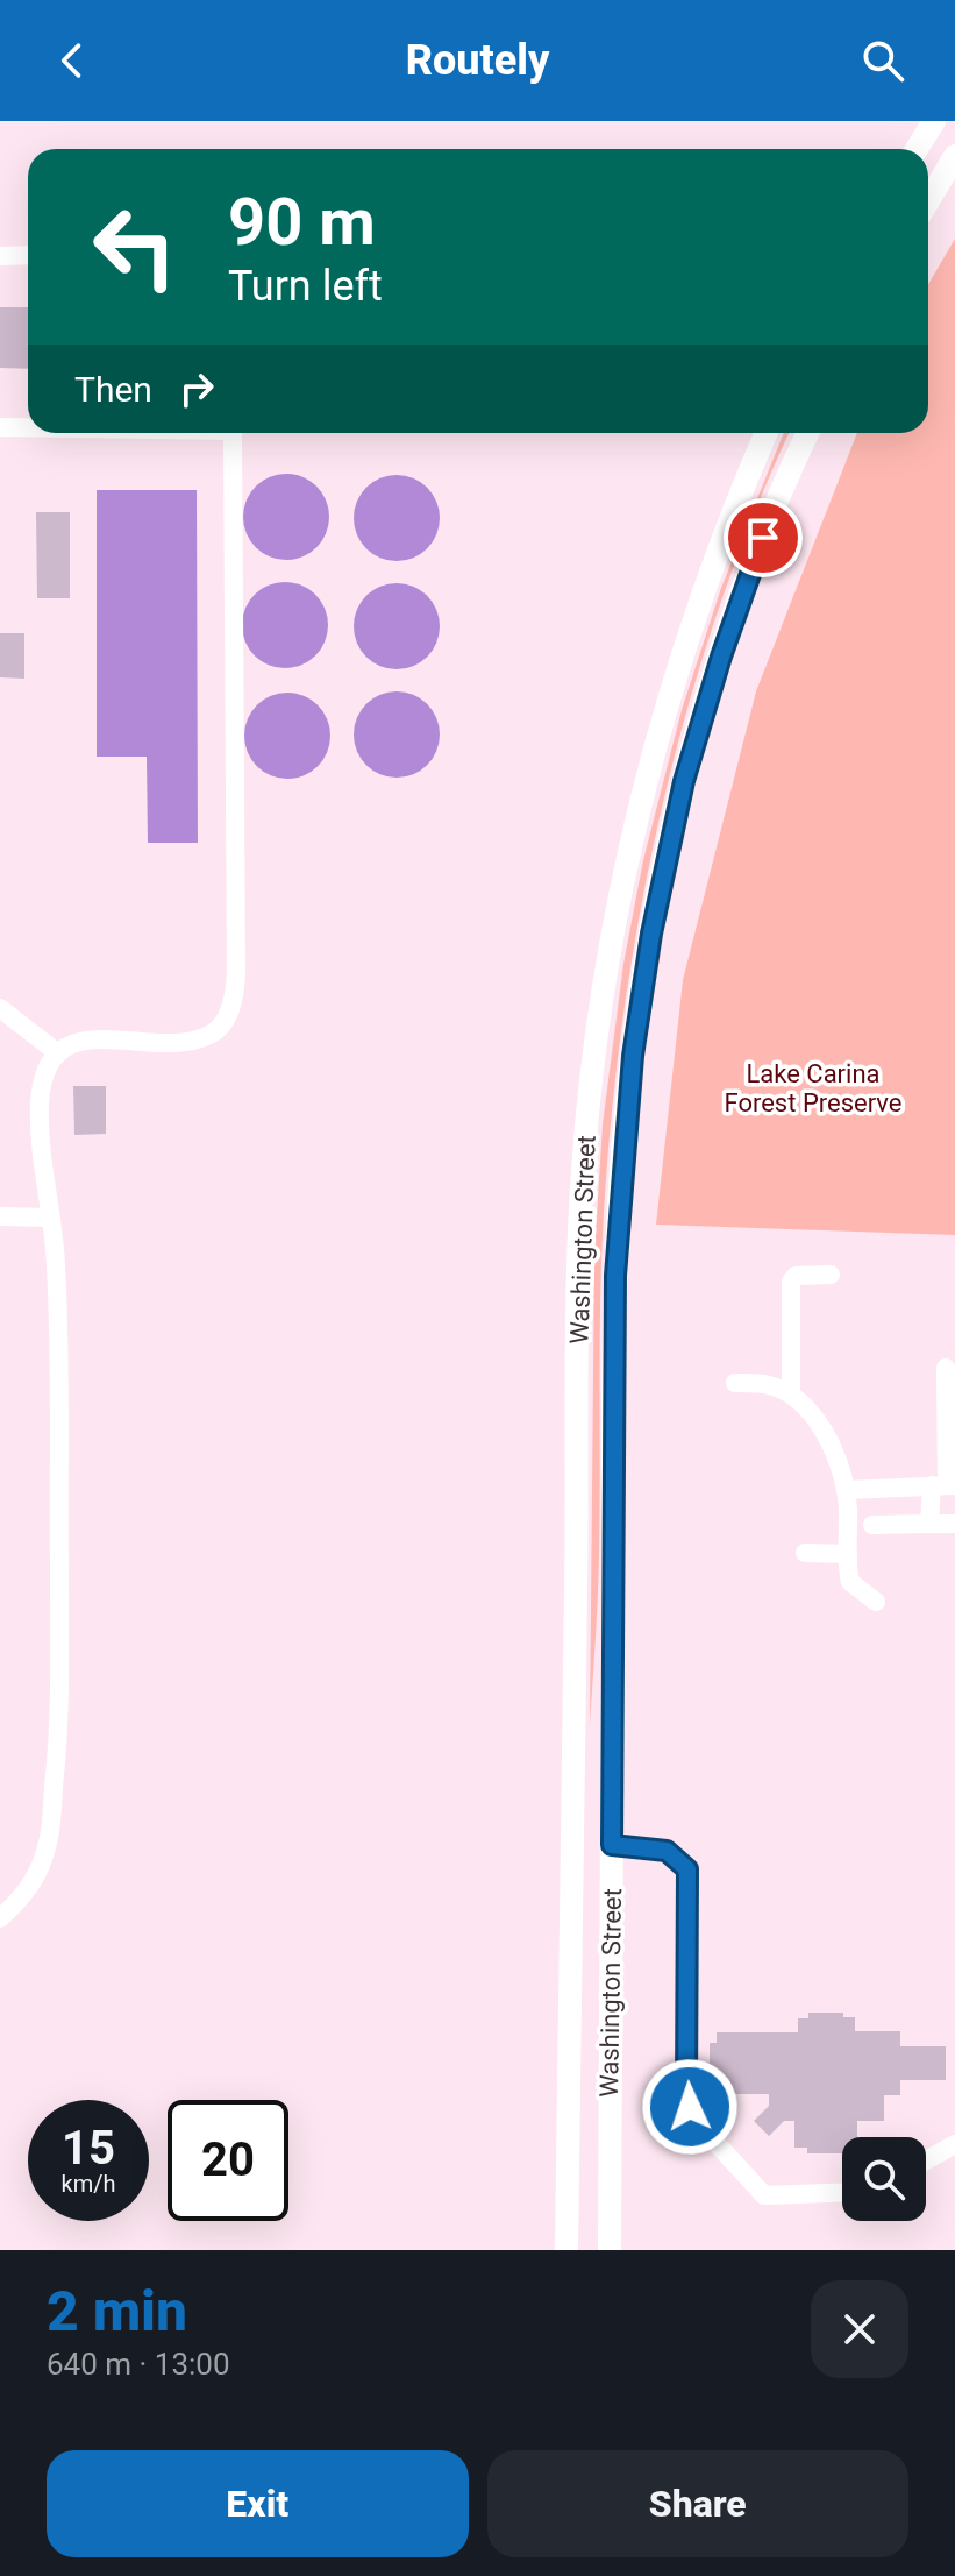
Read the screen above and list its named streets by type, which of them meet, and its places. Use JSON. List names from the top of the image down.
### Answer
{
  "streets": {
    "main road": ["Washington Street"]
  },
  "parks": ["Lake Carina Forest Preserve"],
  "page": {
    "header": "Routely",
    "turn": ["90 m", "Turn left"],
    "then": "Then",
    "speed": "15 km/h",
    "limit": "20",
    "heading": ["2 min", "640 m · 13:00"],
    "buttons": ["Exit", "Share"]
  }
}
